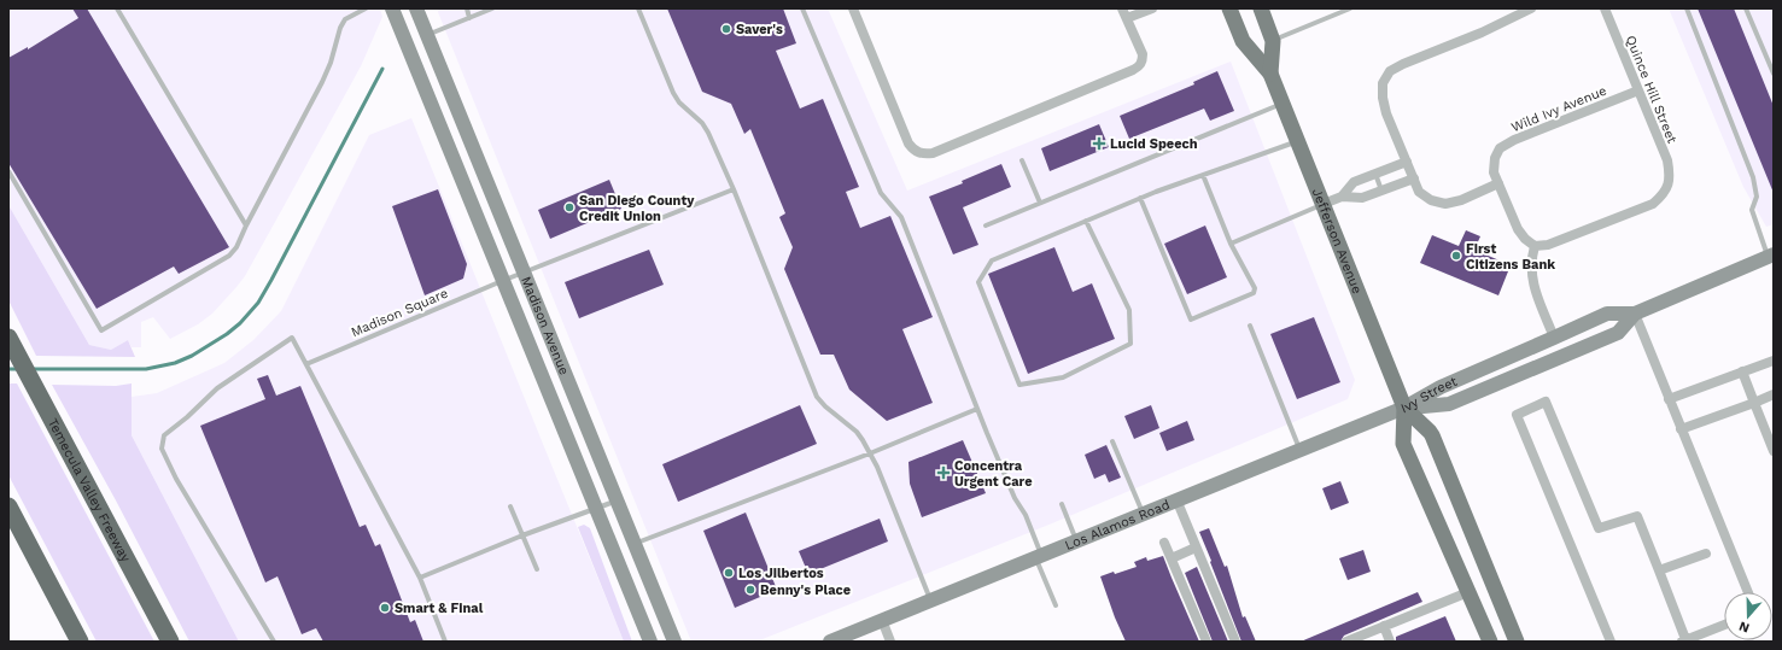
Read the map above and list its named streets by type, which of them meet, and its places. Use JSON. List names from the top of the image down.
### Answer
{
  "streets": {
    "highway": ["Temecula Valley Freeway"],
    "main road": [
      "Jefferson Avenue",
      "Madison Avenue",
      "Ivy Street",
      "Los Alamos Road"
    ],
    "street": ["Quince Hill Street", "Wild Ivy Avenue"],
    "lane": ["Madison Square"]
  },
  "crossings": [
    ["Quince Hill Street", "Wild Ivy Avenue"],
    ["Jefferson Avenue", "Ivy Street"],
    ["Jefferson Avenue", "Los Alamos Road"],
    ["Madison Square", "Madison Avenue"],
    ["Ivy Street", "Los Alamos Road"]
  ],
  "places": {
    "other": [
      "Saver's",
      "San Diego County Credit Union",
      "First Citizens Bank",
      "Los Jilbertos",
      "Benny's Place",
      "Smart & Final"
    ],
    "health": ["Lucid Speech", "Concentra Urgent Care"]
  },
  "north": "bottom"
}
